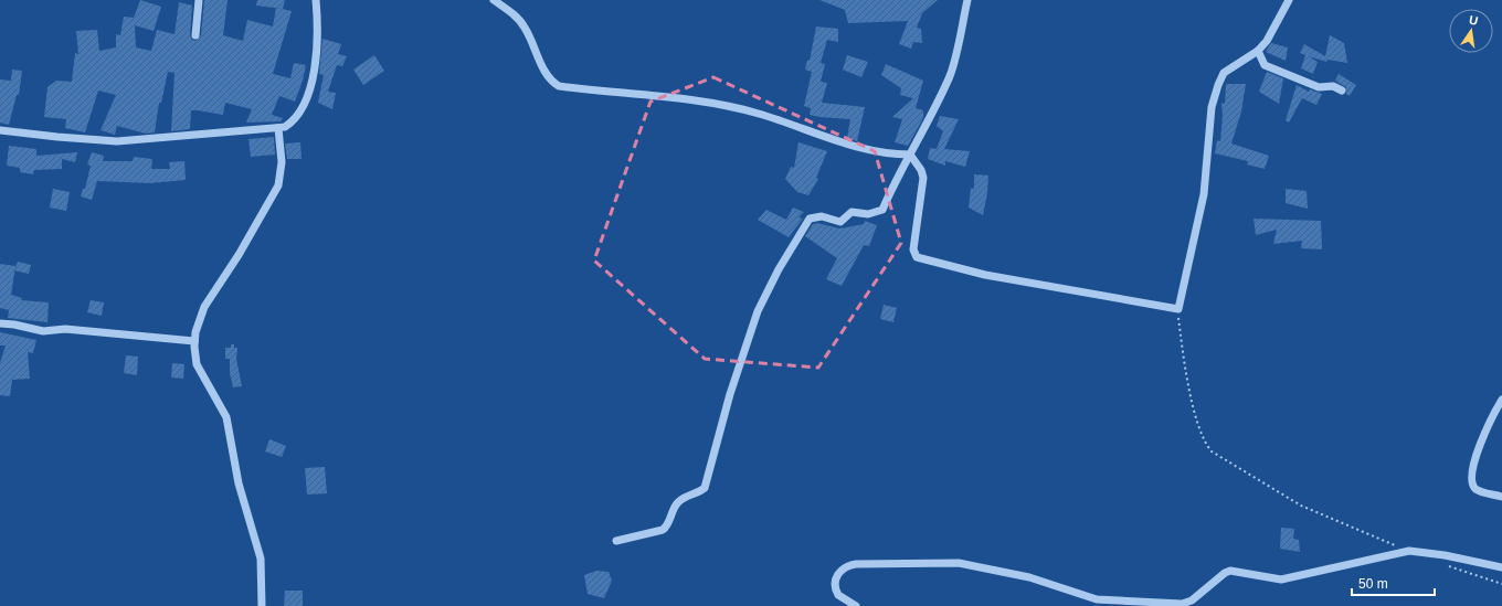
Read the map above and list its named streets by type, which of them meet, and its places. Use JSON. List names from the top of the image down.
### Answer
{
  "scale_bar": "50 m",
  "north": "top"
}
